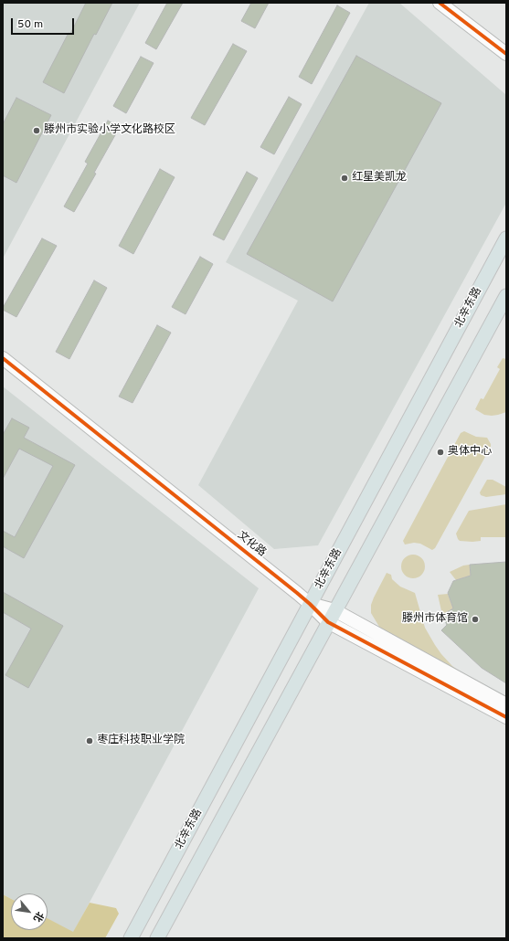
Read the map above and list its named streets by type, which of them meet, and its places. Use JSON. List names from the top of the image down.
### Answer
{
  "streets": {
    "main road": ["北辛东路"],
    "street": ["文化路"]
  },
  "crossings": [
    ["北辛东路", "文化路"]
  ],
  "places": [
    "滕州市实验小学文化路校区",
    "红星美凯龙",
    "奥体中心",
    "滕州市体育馆",
    "枣庄科技职业学院"
  ],
  "scale_bar": "50 m",
  "north": "bottom right"
}
